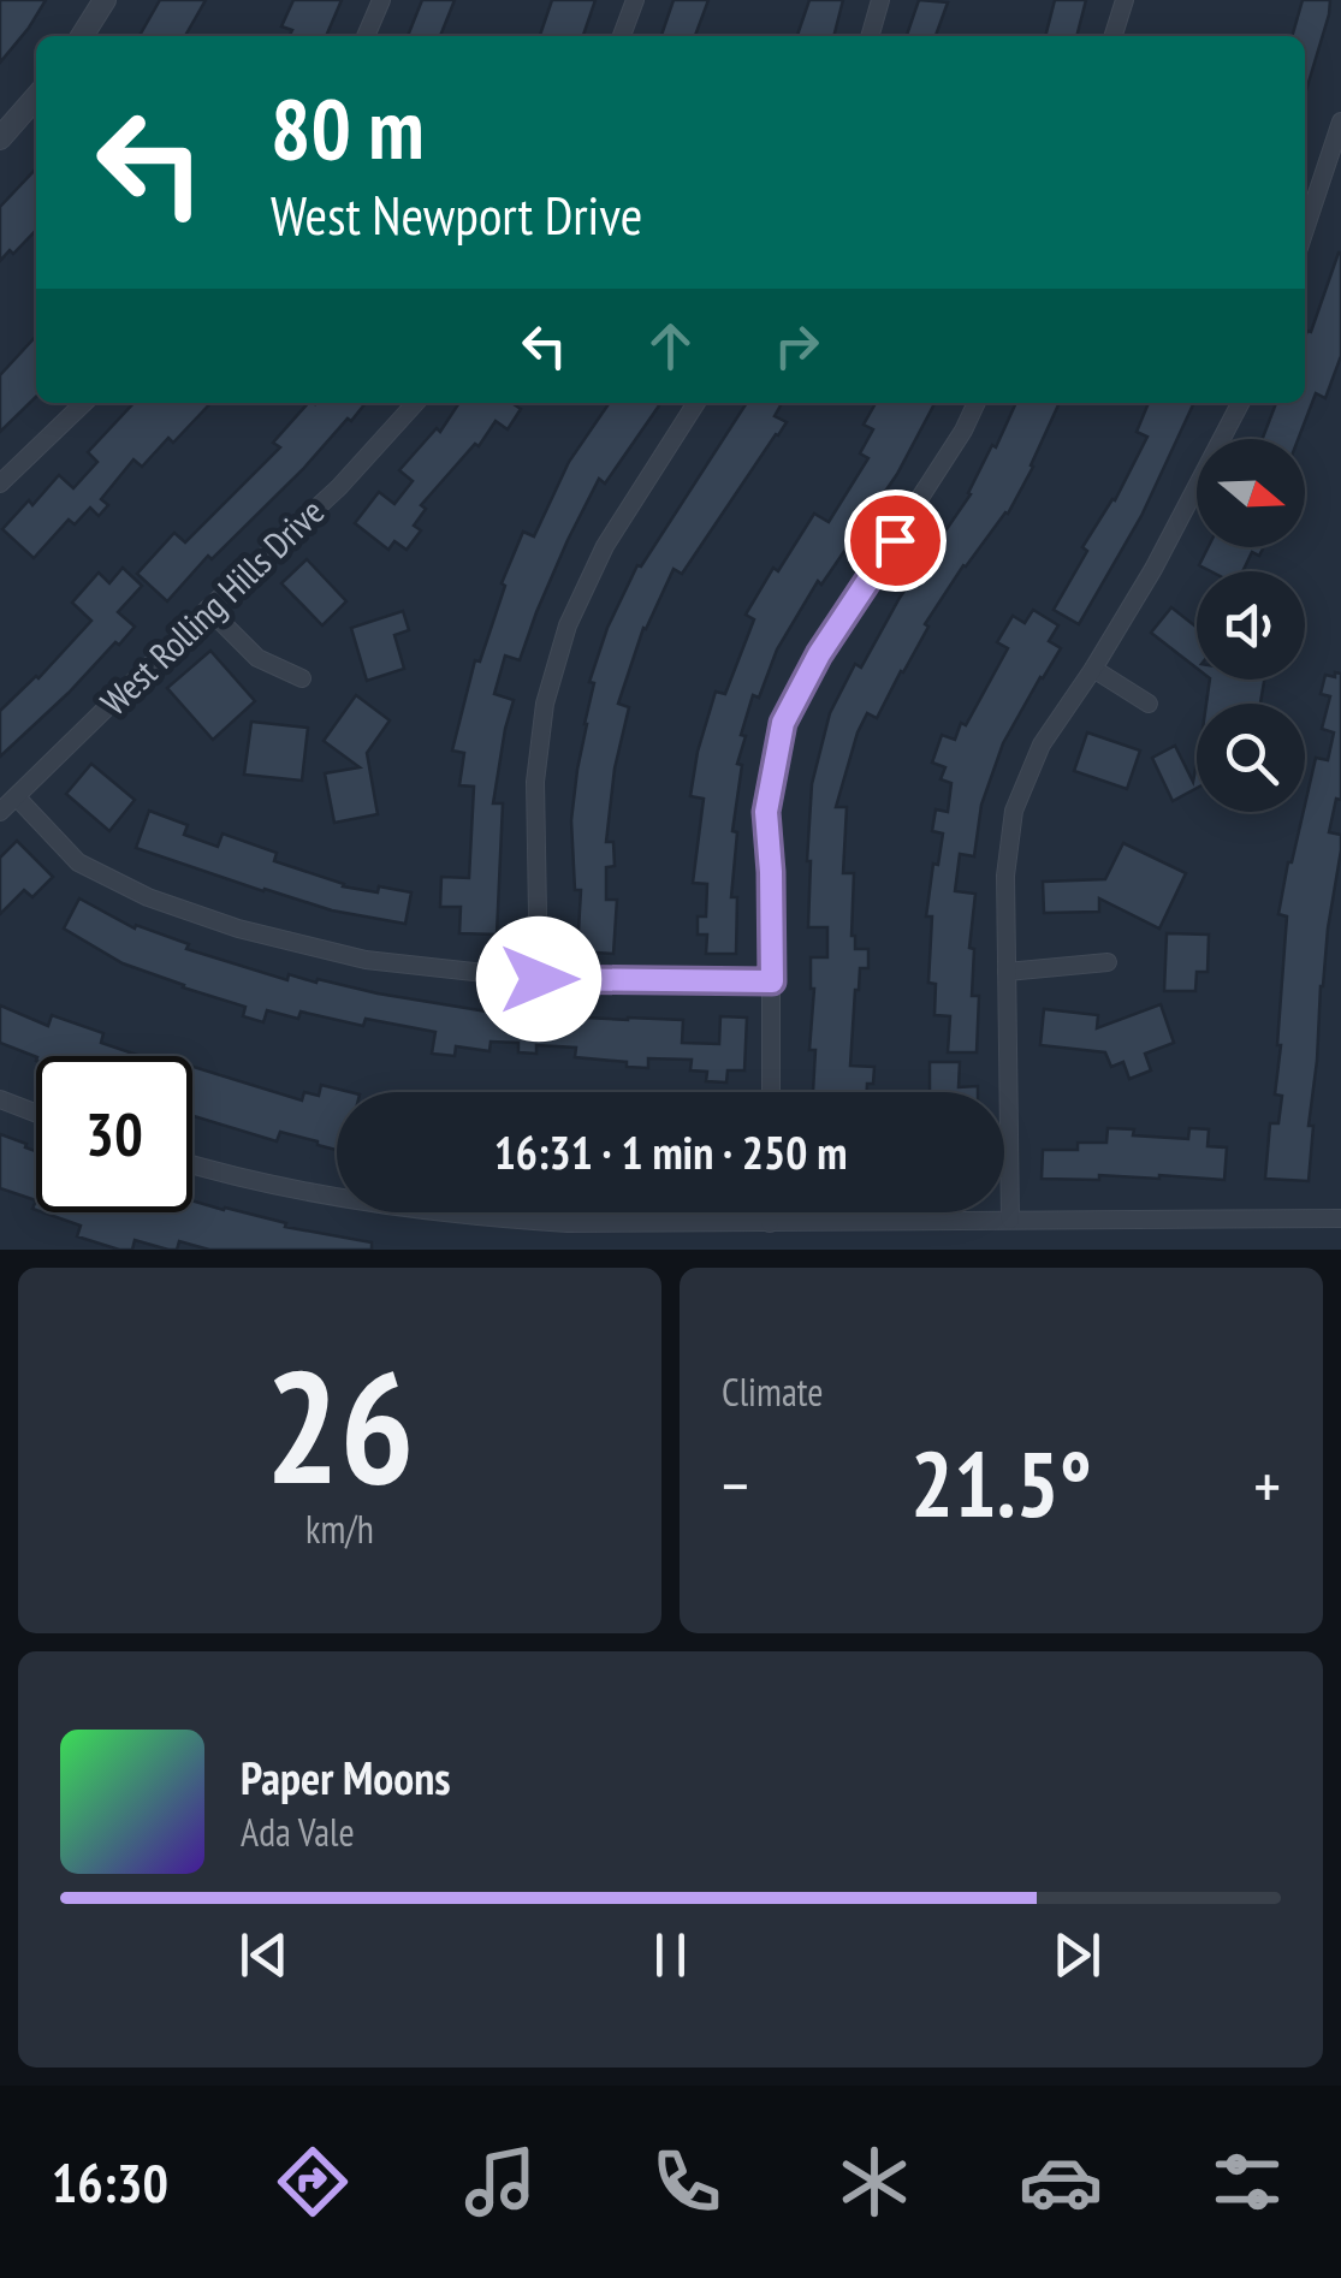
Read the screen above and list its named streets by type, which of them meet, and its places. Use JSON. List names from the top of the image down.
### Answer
{
  "streets": {
    "street": ["West Rolling Hills Drive"]
  },
  "north": "right",
  "page": {
    "turn": ["80 m", "West Newport Drive"],
    "limit": "30",
    "trip": "16:31 · 1 min · 250 m",
    "tile": [
      ["26", "km/h"],
      "Climate"
    ],
    "heat": ["−", "21.5°", "+"],
    "song": ["Paper Moons", "Ada Vale"],
    "tabs": "16:30"
  }
}
